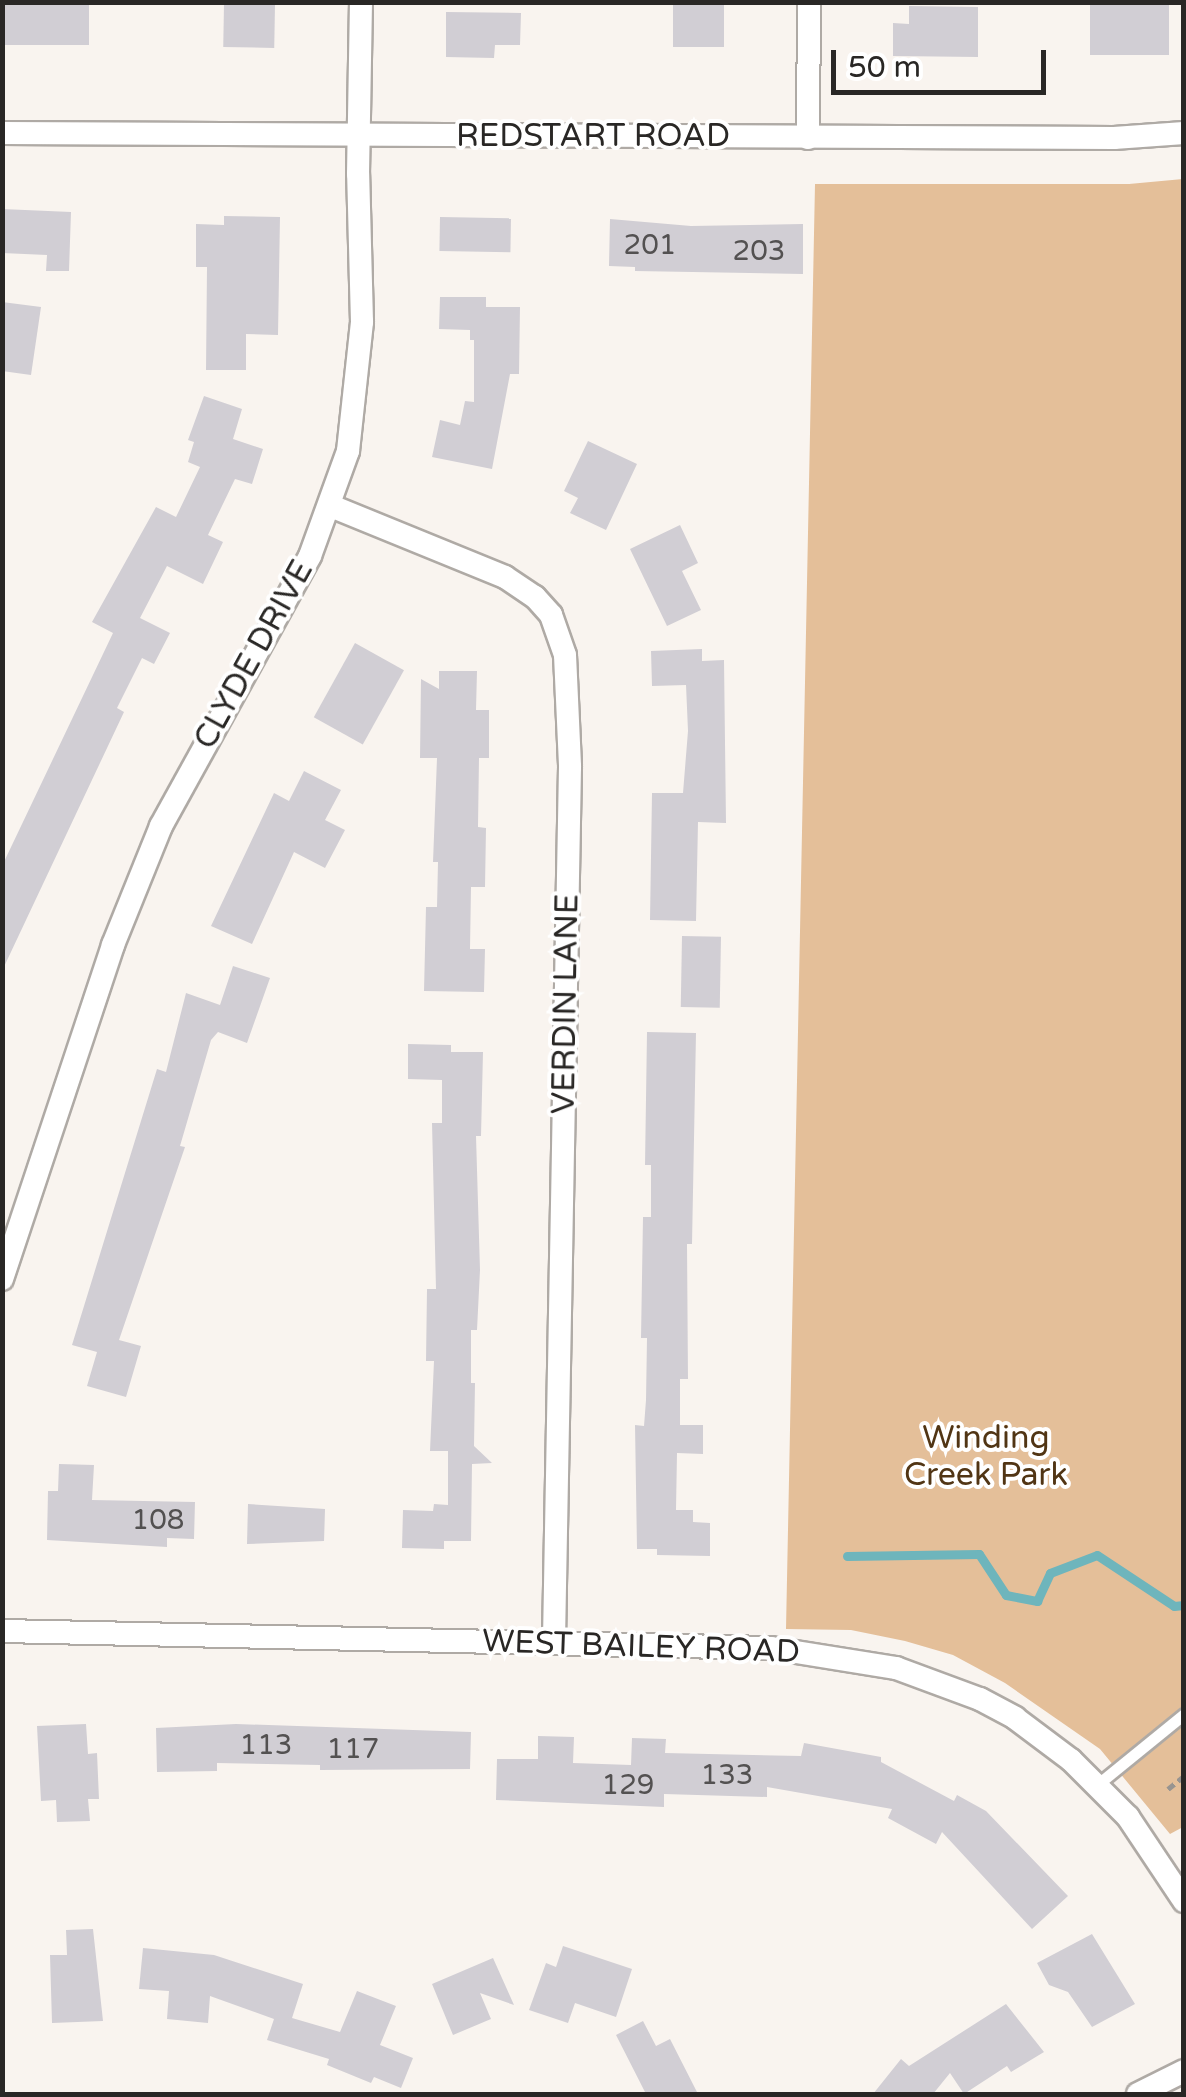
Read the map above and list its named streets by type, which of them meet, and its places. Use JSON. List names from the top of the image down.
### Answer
{
  "streets": {
    "street": [
      "REDSTART ROAD",
      "CLYDE DRIVE",
      "VERDIN LANE",
      "WEST BAILEY ROAD"
    ]
  },
  "crossings": [
    ["REDSTART ROAD", "CLYDE DRIVE"],
    ["CLYDE DRIVE", "VERDIN LANE"],
    ["VERDIN LANE", "WEST BAILEY ROAD"]
  ],
  "parks": ["Winding Creek Park"],
  "house_numbers": [
    "201",
    "203",
    "108",
    "113",
    "117",
    "133",
    "129"
  ],
  "scale_bar": "50 m"
}
